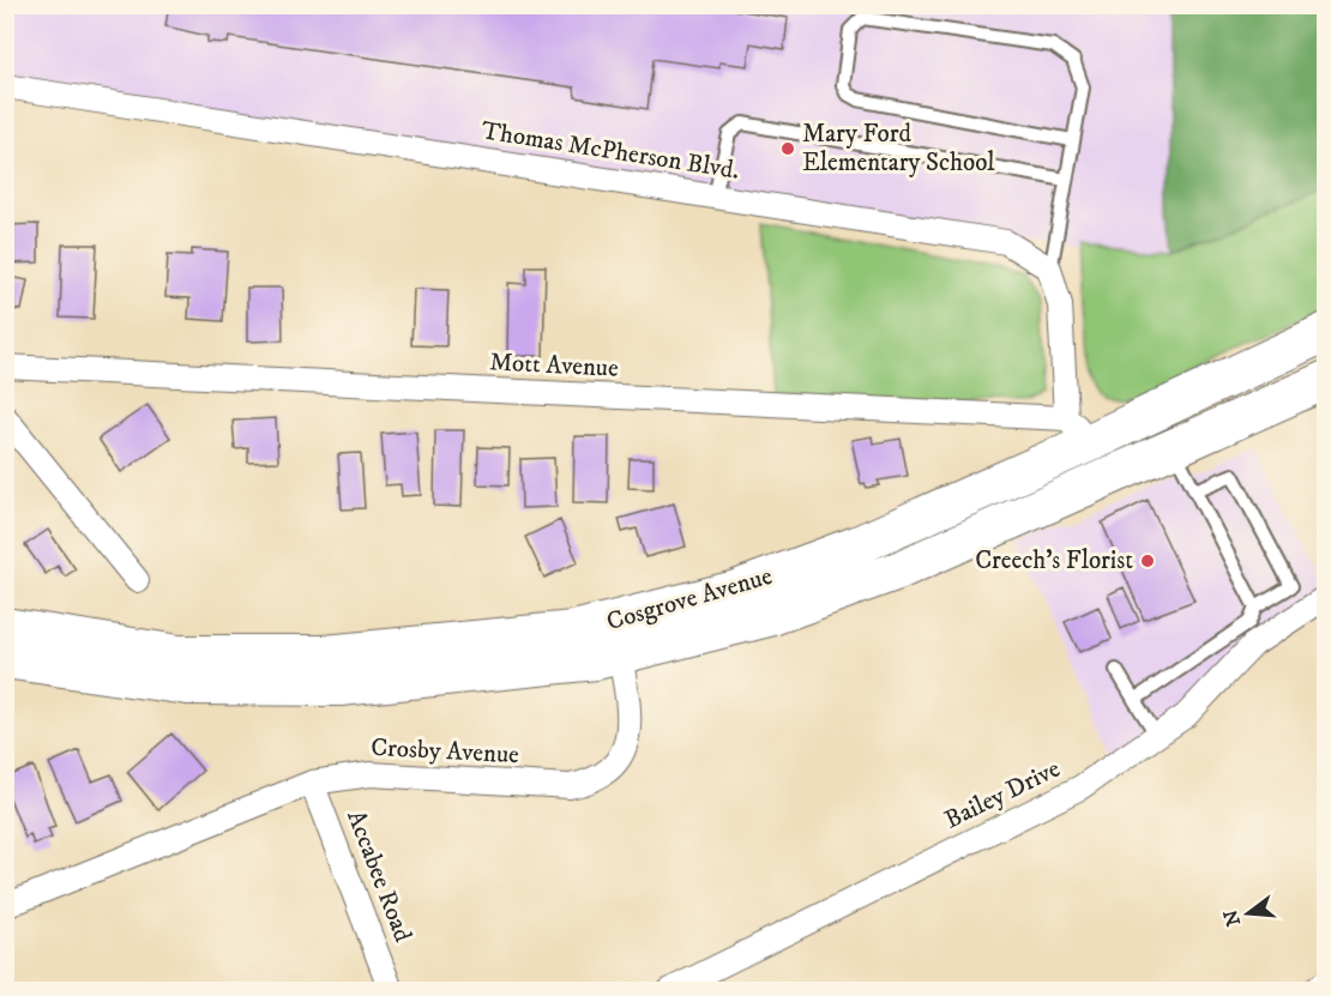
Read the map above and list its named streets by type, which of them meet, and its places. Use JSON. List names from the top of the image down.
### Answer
{
  "streets": {
    "main road": ["Cosgrove Avenue"],
    "street": [
      "Thomas McPherson Blvd.",
      "Mott Avenue",
      "Crosby Avenue",
      "Bailey Drive",
      "Accabee Road"
    ]
  },
  "crossings": [
    ["Mott Avenue", "Cosgrove Avenue"],
    ["Cosgrove Avenue", "Crosby Avenue"],
    ["Crosby Avenue", "Accabee Road"]
  ],
  "places": ["Mary Ford Elementary School", "Creech's Florist"],
  "north": "left"
}
